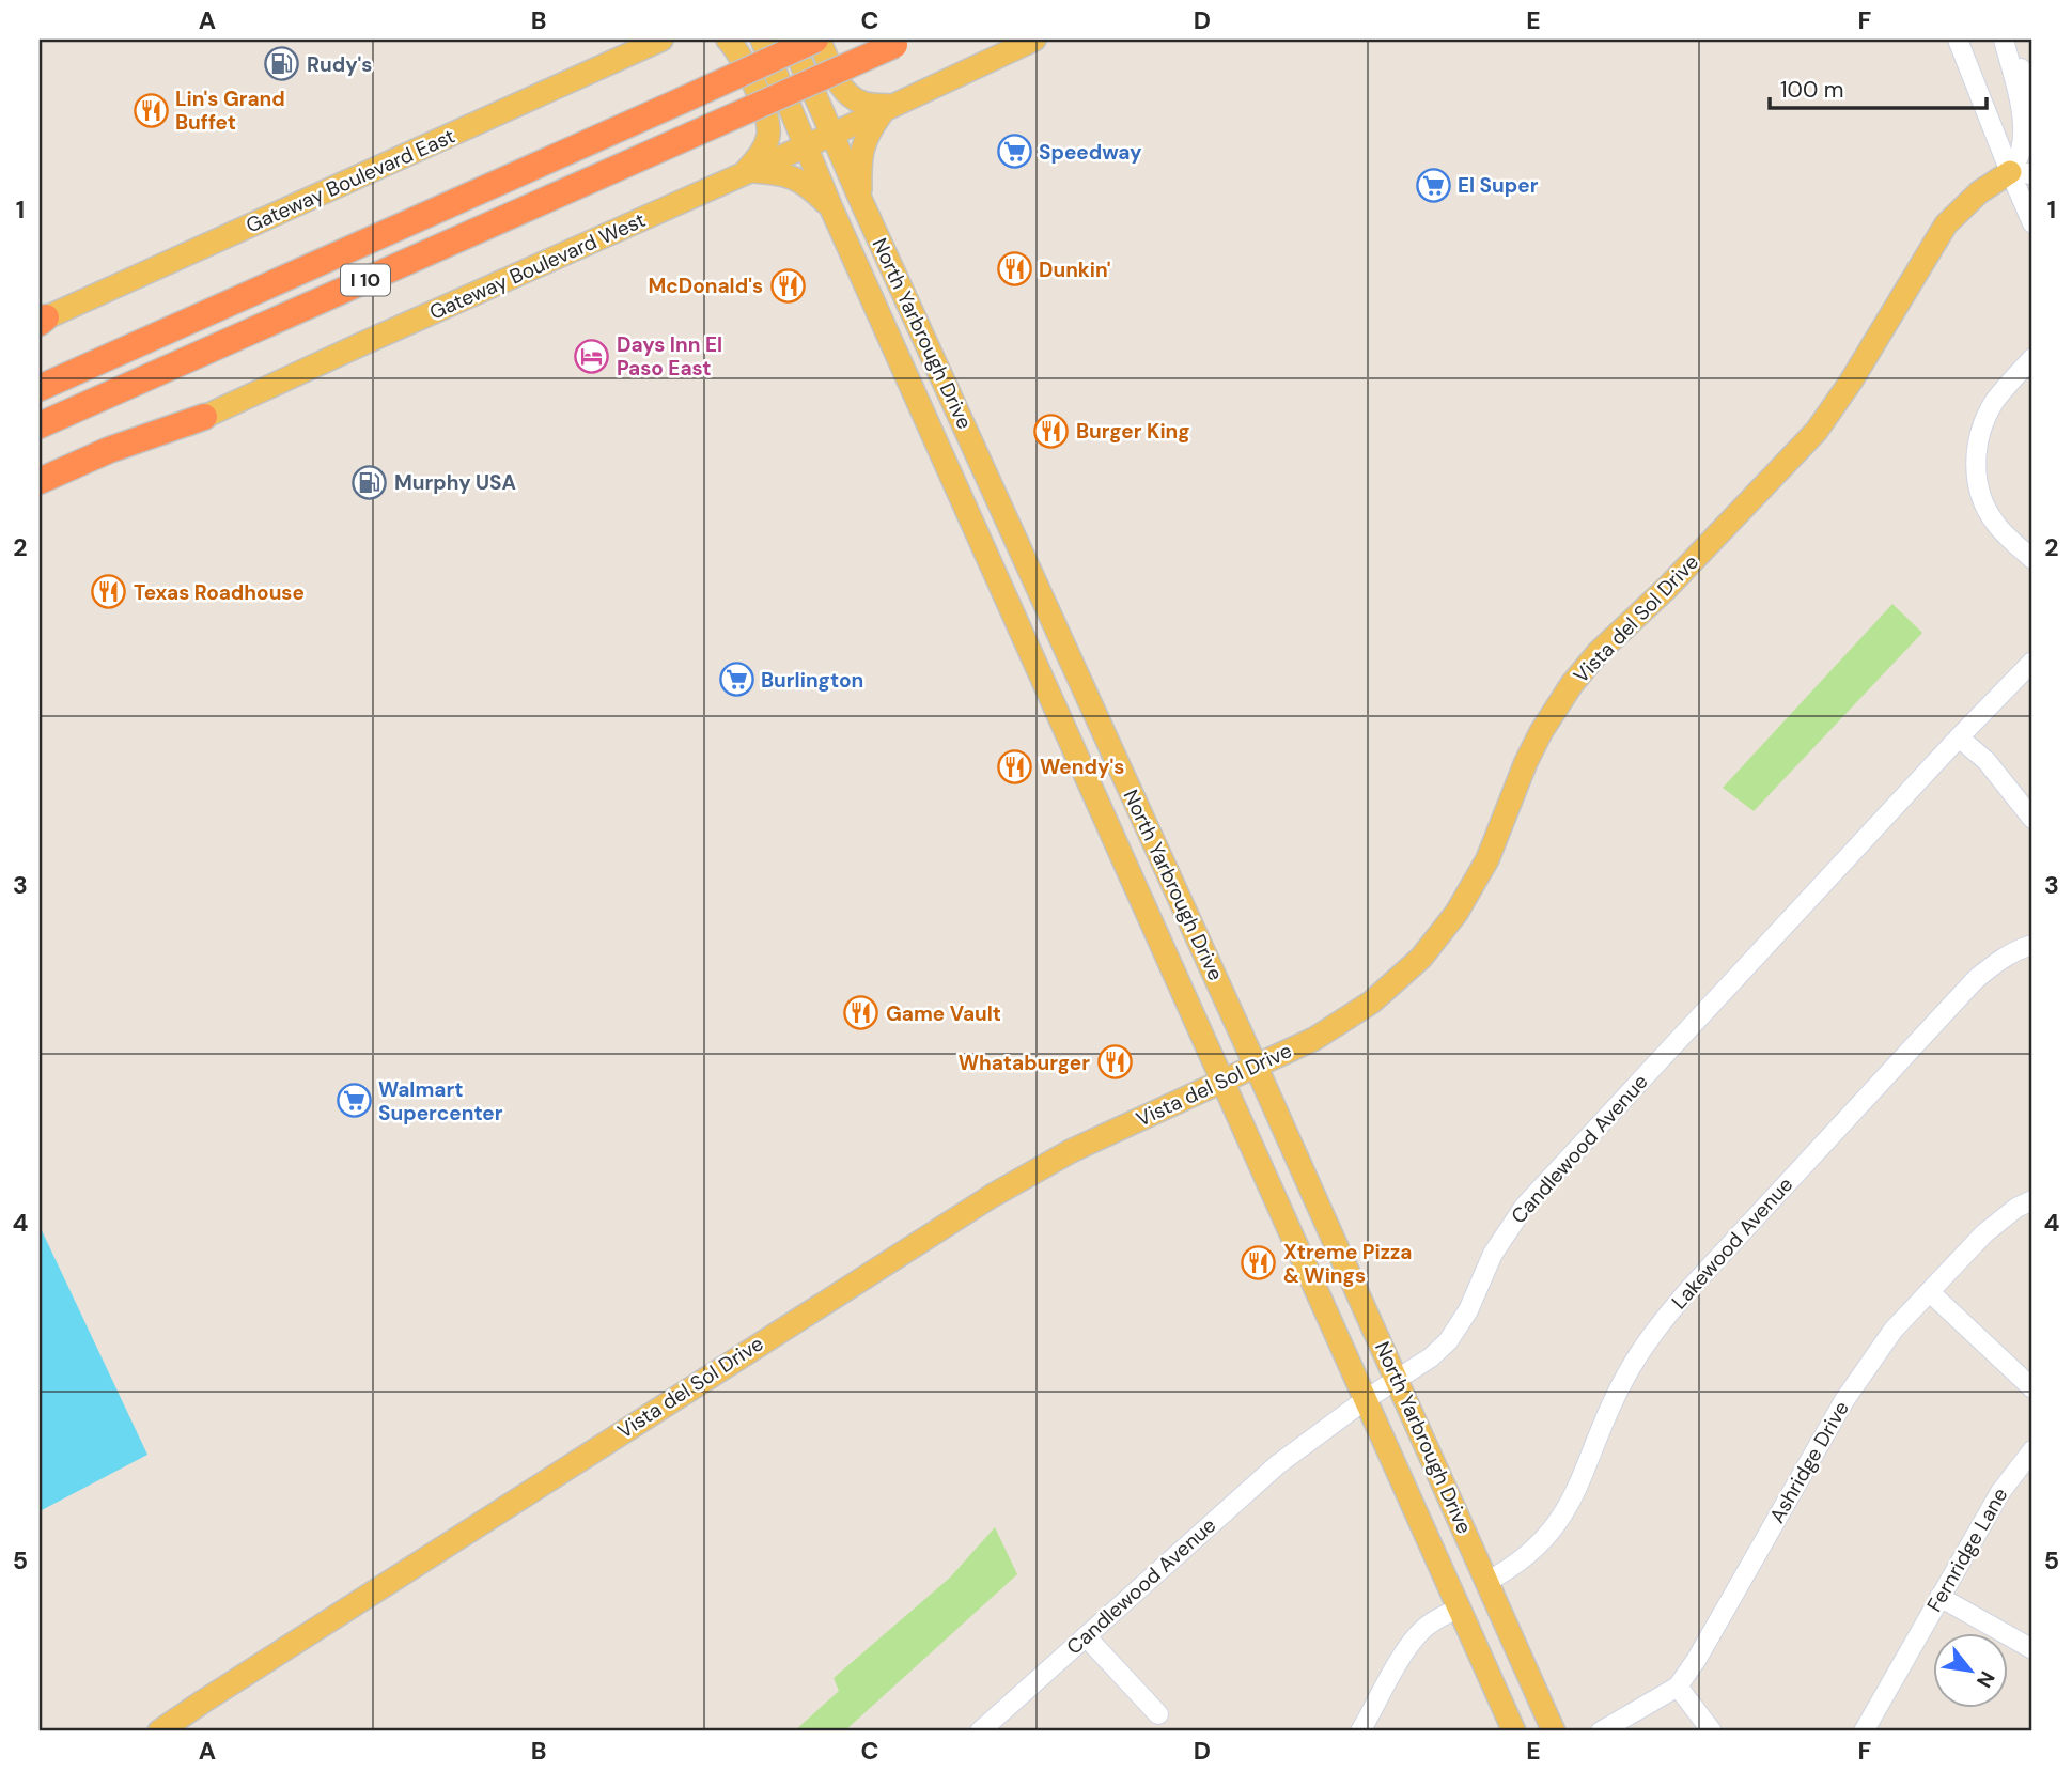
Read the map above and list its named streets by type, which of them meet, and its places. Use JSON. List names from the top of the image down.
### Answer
{
  "streets": {
    "highway": ["I 10"],
    "main road": [
      "Gateway Boulevard East",
      "Gateway Boulevard West",
      "North Yarbrough Drive",
      "Vista del Sol Drive"
    ],
    "street": [
      "Candlewood Avenue",
      "Lakewood Avenue",
      "Ashridge Drive",
      "Fernridge Lane"
    ]
  },
  "crossings": [
    ["Gateway Boulevard West", "North Yarbrough Drive"],
    ["North Yarbrough Drive", "Vista del Sol Drive"],
    ["North Yarbrough Drive", "Candlewood Avenue"],
    ["North Yarbrough Drive", "Lakewood Avenue"]
  ],
  "places": {
    "fuel station": ["Rudy's", "Murphy USA"],
    "restaurant": [
      "Lin's Grand Buffet",
      "Dunkin'",
      "McDonald's",
      "Burger King",
      "Texas Roadhouse",
      "Wendy's",
      "Game Vault",
      "Whataburger",
      "Xtreme Pizza & Wings"
    ],
    "supermarket": [
      "Speedway",
      "El Super",
      "Burlington",
      "Walmart Supercenter"
    ],
    "hotel": ["Days Inn El Paso East"]
  },
  "scale_bar": "100 m",
  "north": "bottom right",
  "grid": {
    "columns": [
      "A",
      "B",
      "C",
      "D",
      "E",
      "F"
    ],
    "rows": [
      "1",
      "2",
      "3",
      "4",
      "5"
    ]
  }
}
